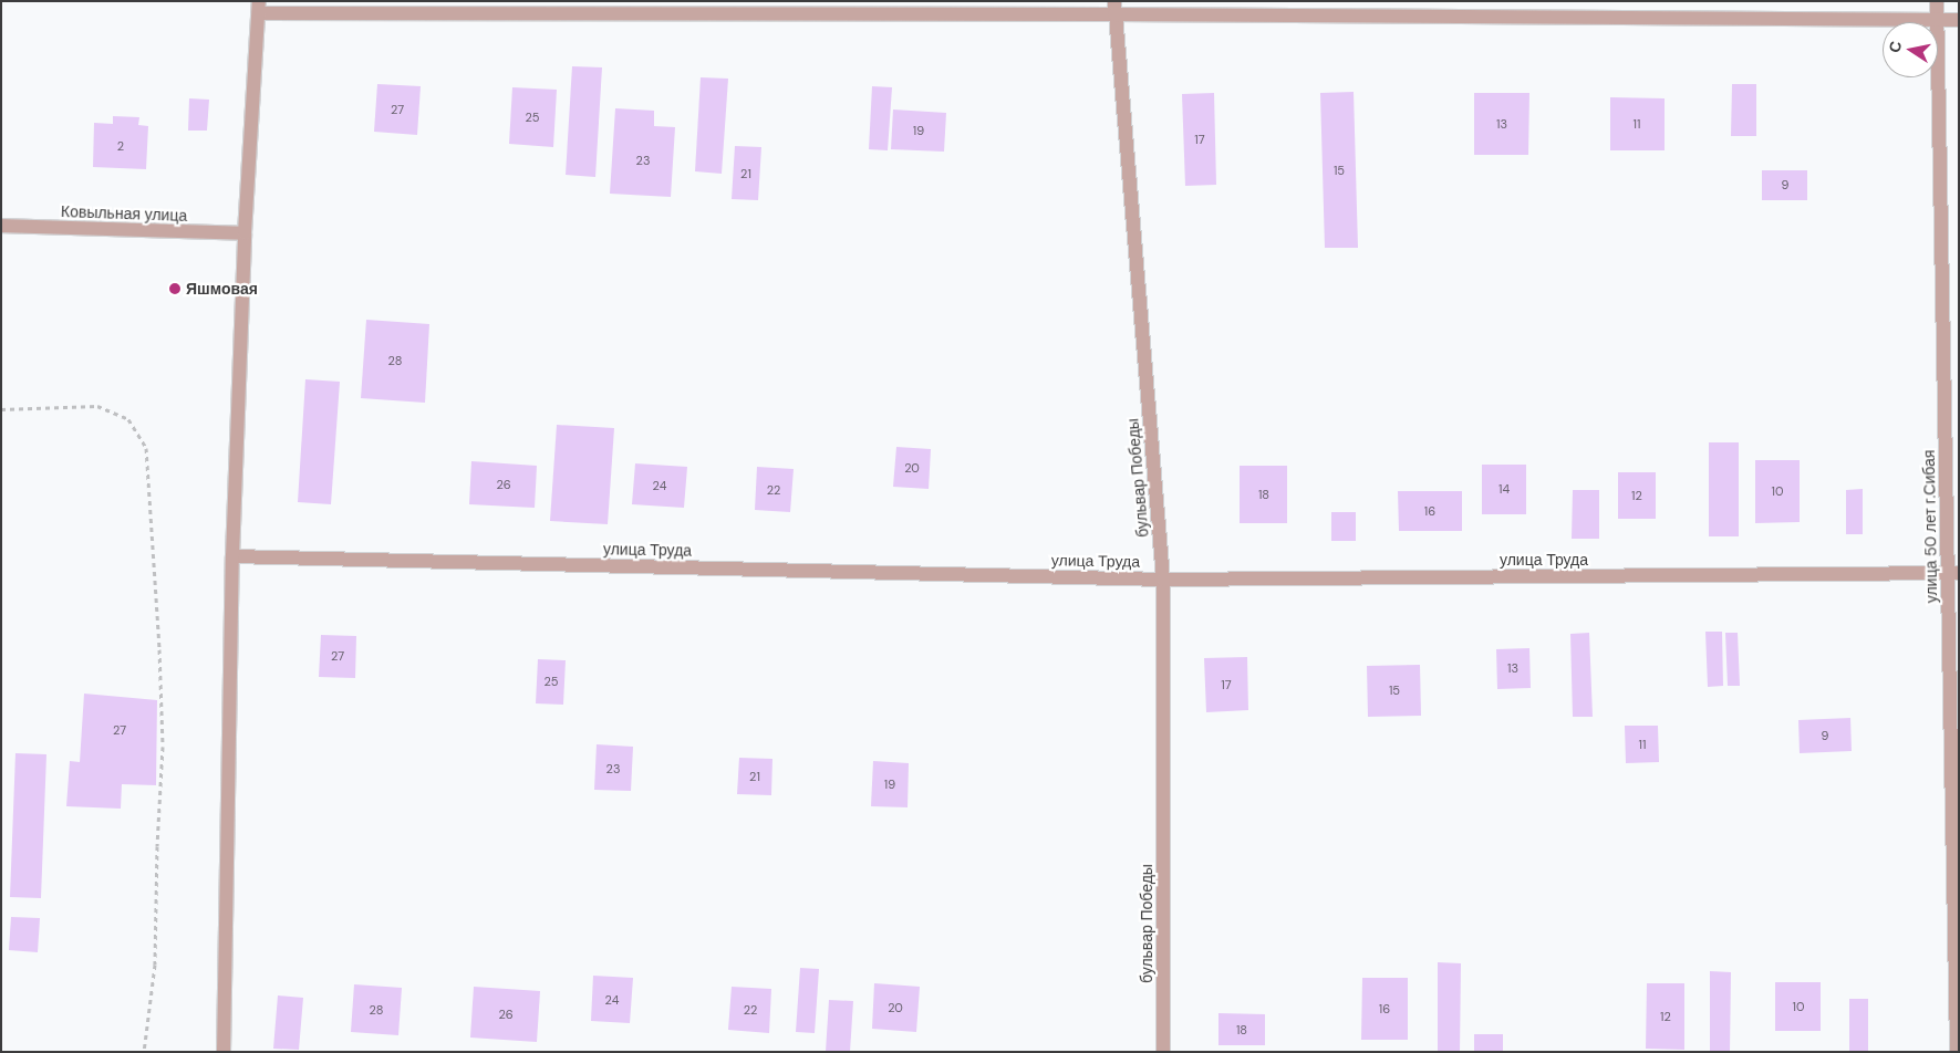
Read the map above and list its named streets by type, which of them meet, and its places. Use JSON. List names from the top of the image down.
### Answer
{
  "streets": {
    "street": [
      "Ковыльная улица",
      "бульвар Победы",
      "улица 50 лет г.Сибая",
      "улица Труда"
    ]
  },
  "crossings": [
    ["бульвар Победы", "улица Труда"],
    ["улица 50 лет г.Сибая", "улица Труда"]
  ],
  "places": ["Яшмовая"],
  "house_numbers": [
    "27",
    "25",
    "13",
    "11",
    "19",
    "17",
    "2",
    "23",
    "15",
    "21",
    "9",
    "28",
    "20",
    "26",
    "24",
    "14",
    "22",
    "10",
    "18",
    "12",
    "16",
    "27",
    "13",
    "25",
    "17",
    "15",
    "27",
    "9",
    "11",
    "23",
    "21",
    "19",
    "24",
    "10",
    "20",
    "16",
    "28",
    "22",
    "26",
    "12",
    "18"
  ],
  "north": "left"
}
